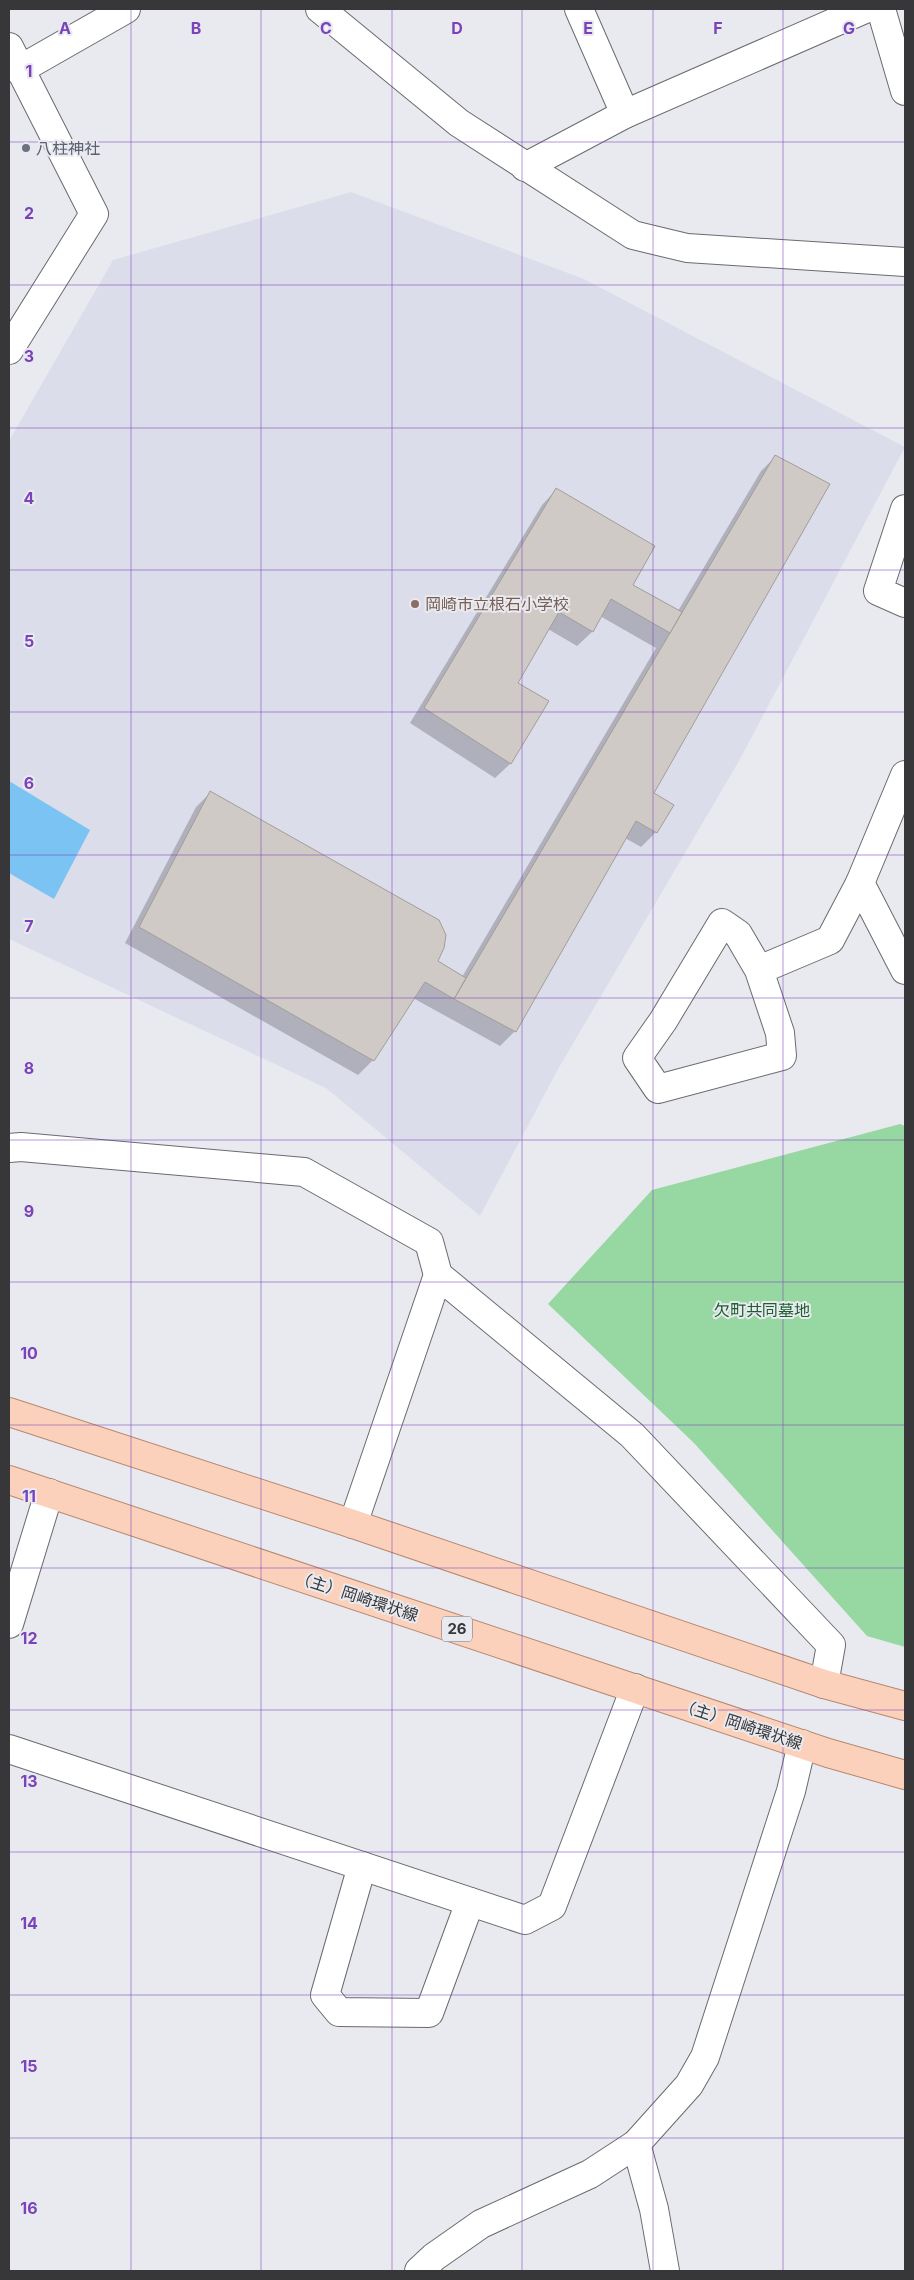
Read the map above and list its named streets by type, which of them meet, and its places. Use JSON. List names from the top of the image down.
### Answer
{
  "streets": {
    "main road": ["（主）岡崎環状線", "26"]
  },
  "parks": ["欠町共同墓地"],
  "places": ["八柱神社", "岡崎市立根石小学校"],
  "grid": {
    "columns": [
      "A",
      "B",
      "C",
      "D",
      "E",
      "F",
      "G"
    ],
    "rows": [
      "1",
      "2",
      "3",
      "4",
      "5",
      "6",
      "7",
      "8",
      "9",
      "10",
      "11",
      "12",
      "13",
      "14",
      "15",
      "16"
    ]
  }
}
